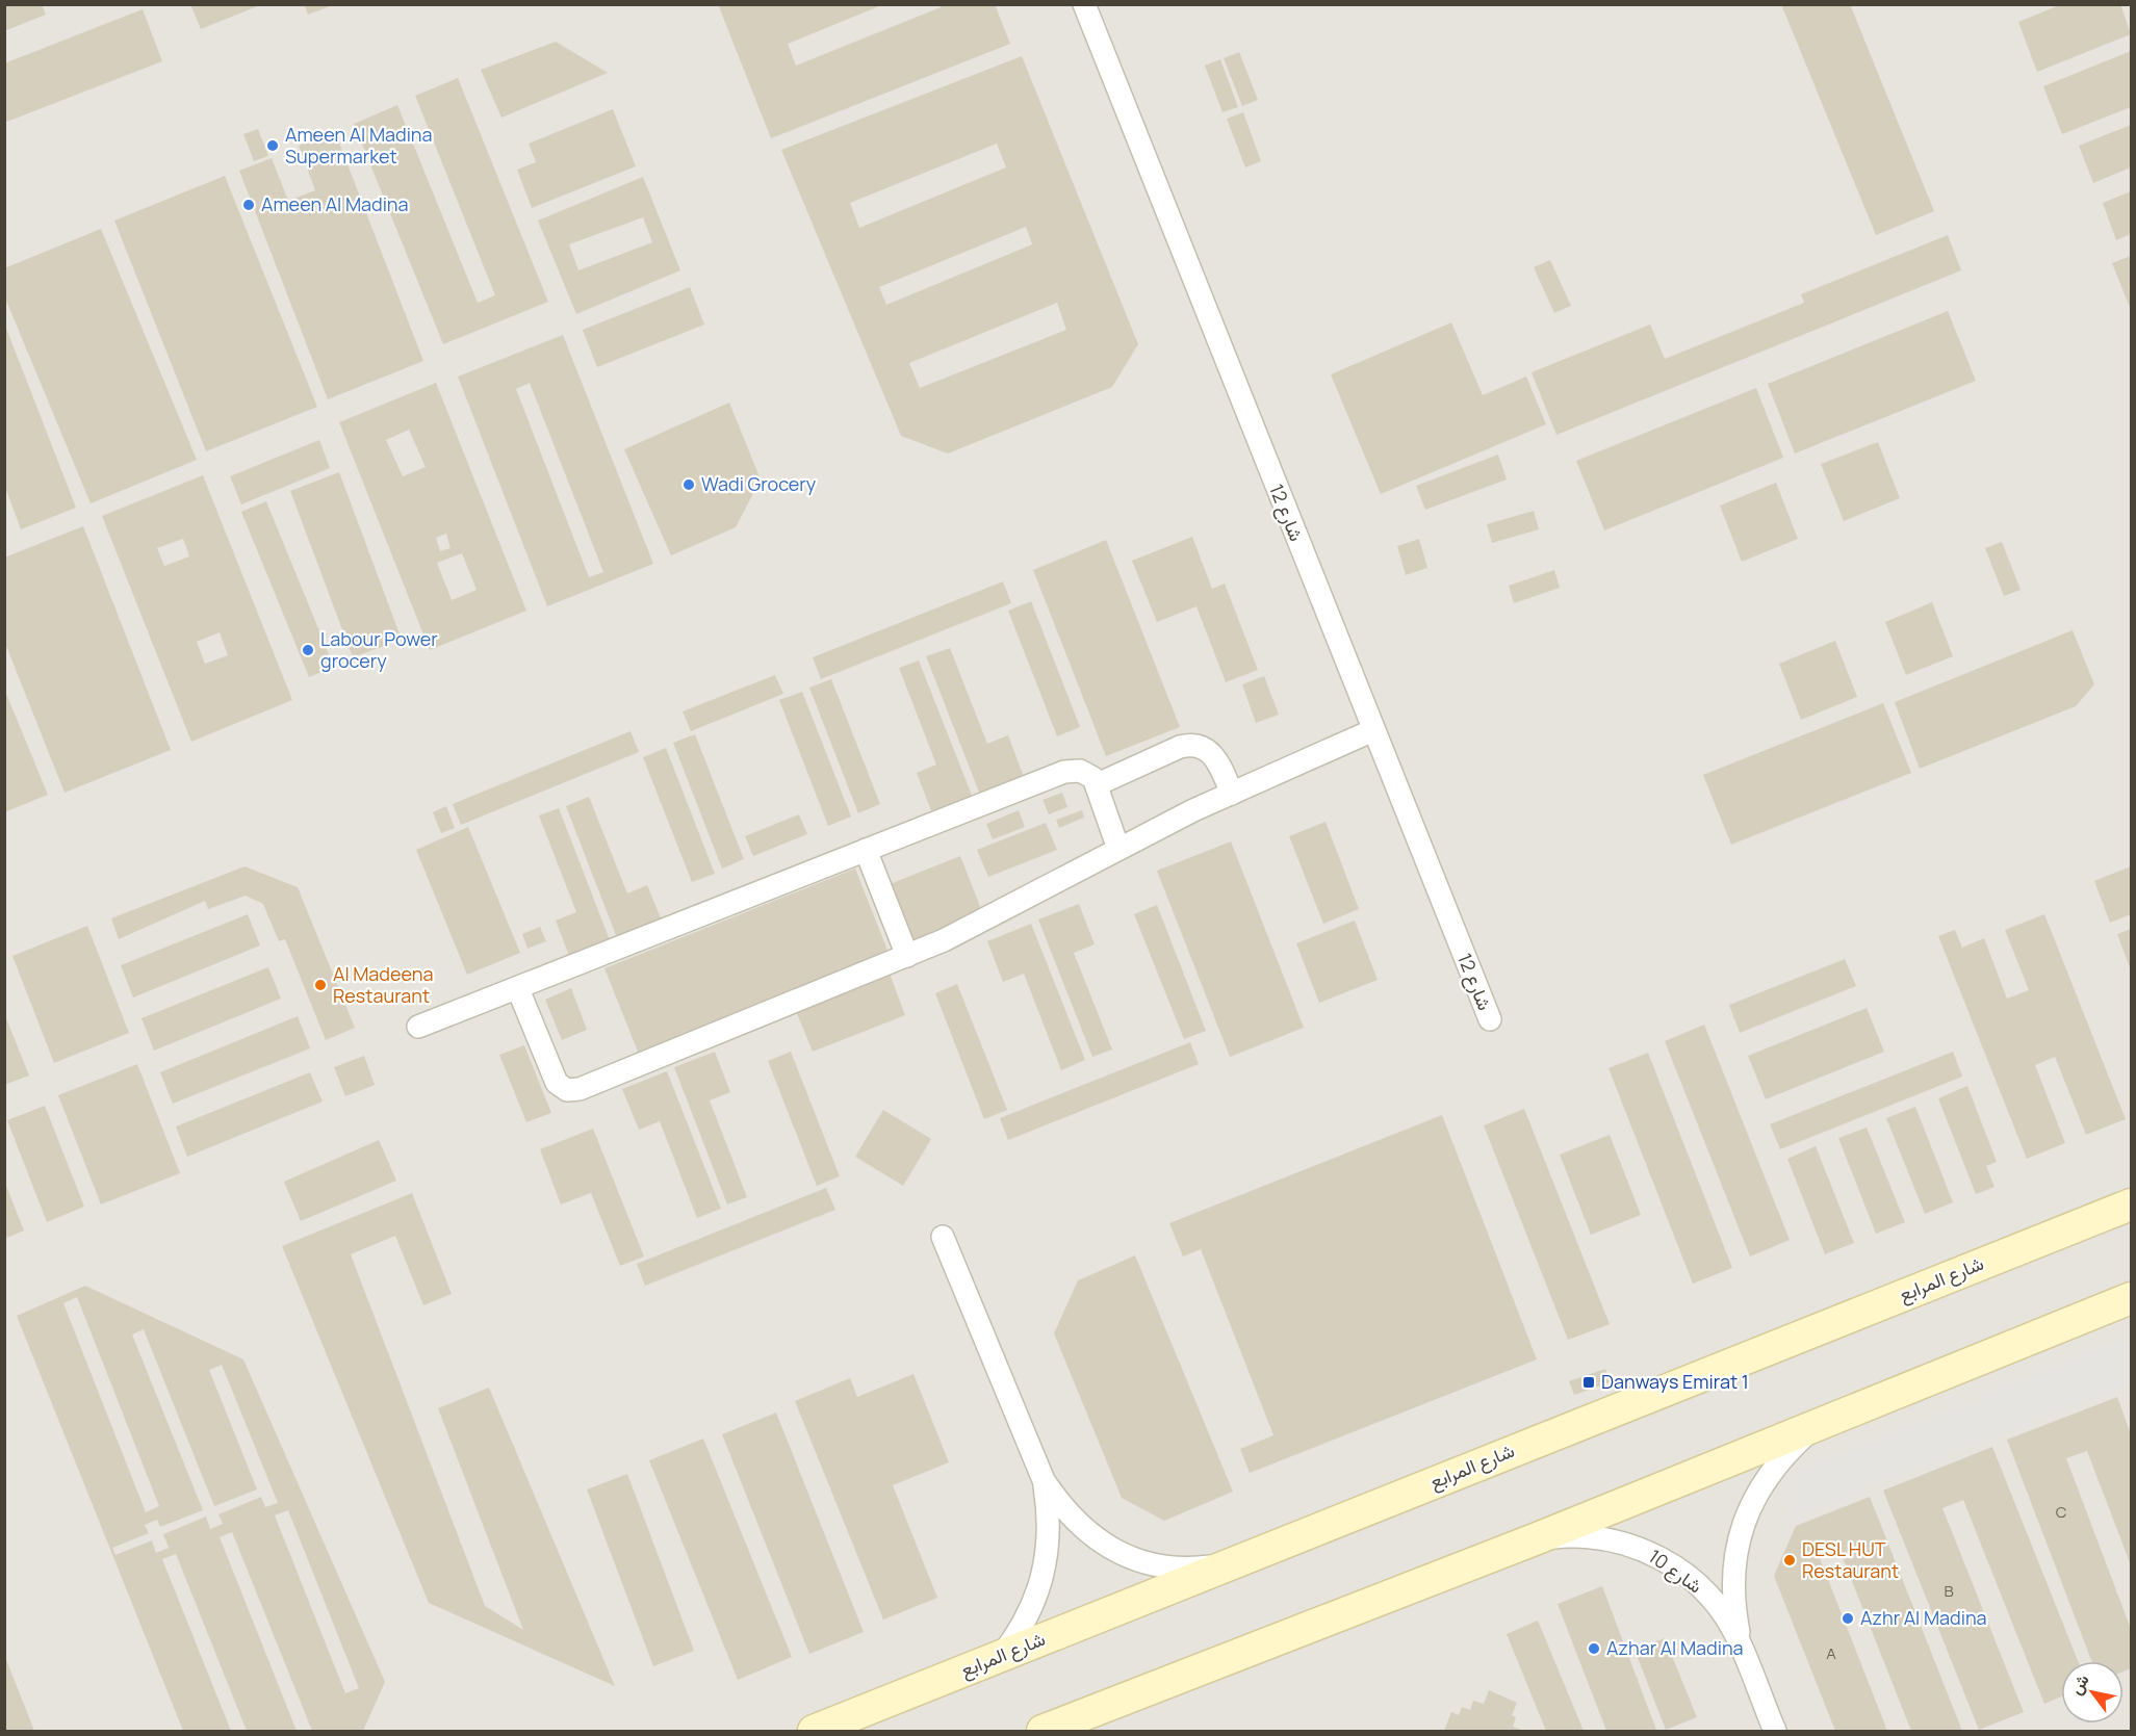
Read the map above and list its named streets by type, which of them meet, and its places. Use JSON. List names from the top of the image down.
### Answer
{
  "streets": {
    "main road": ["شارع المرابع"],
    "street": ["شارع 12", "شارع 10"]
  },
  "places": {
    "other": [
      "Ameen Al Madina Supermarket",
      "Ameen Al Madina",
      "Wadi Grocery",
      "Labour Power grocery",
      "Al Madeena Restaurant",
      "DESL HUT Restaurant",
      "Azhr Al Madina",
      "Azhar Al Madina"
    ],
    "transit": ["Danways Emirat 1"]
  },
  "house_numbers": ["C", "B", "A"],
  "north": "top left"
}
